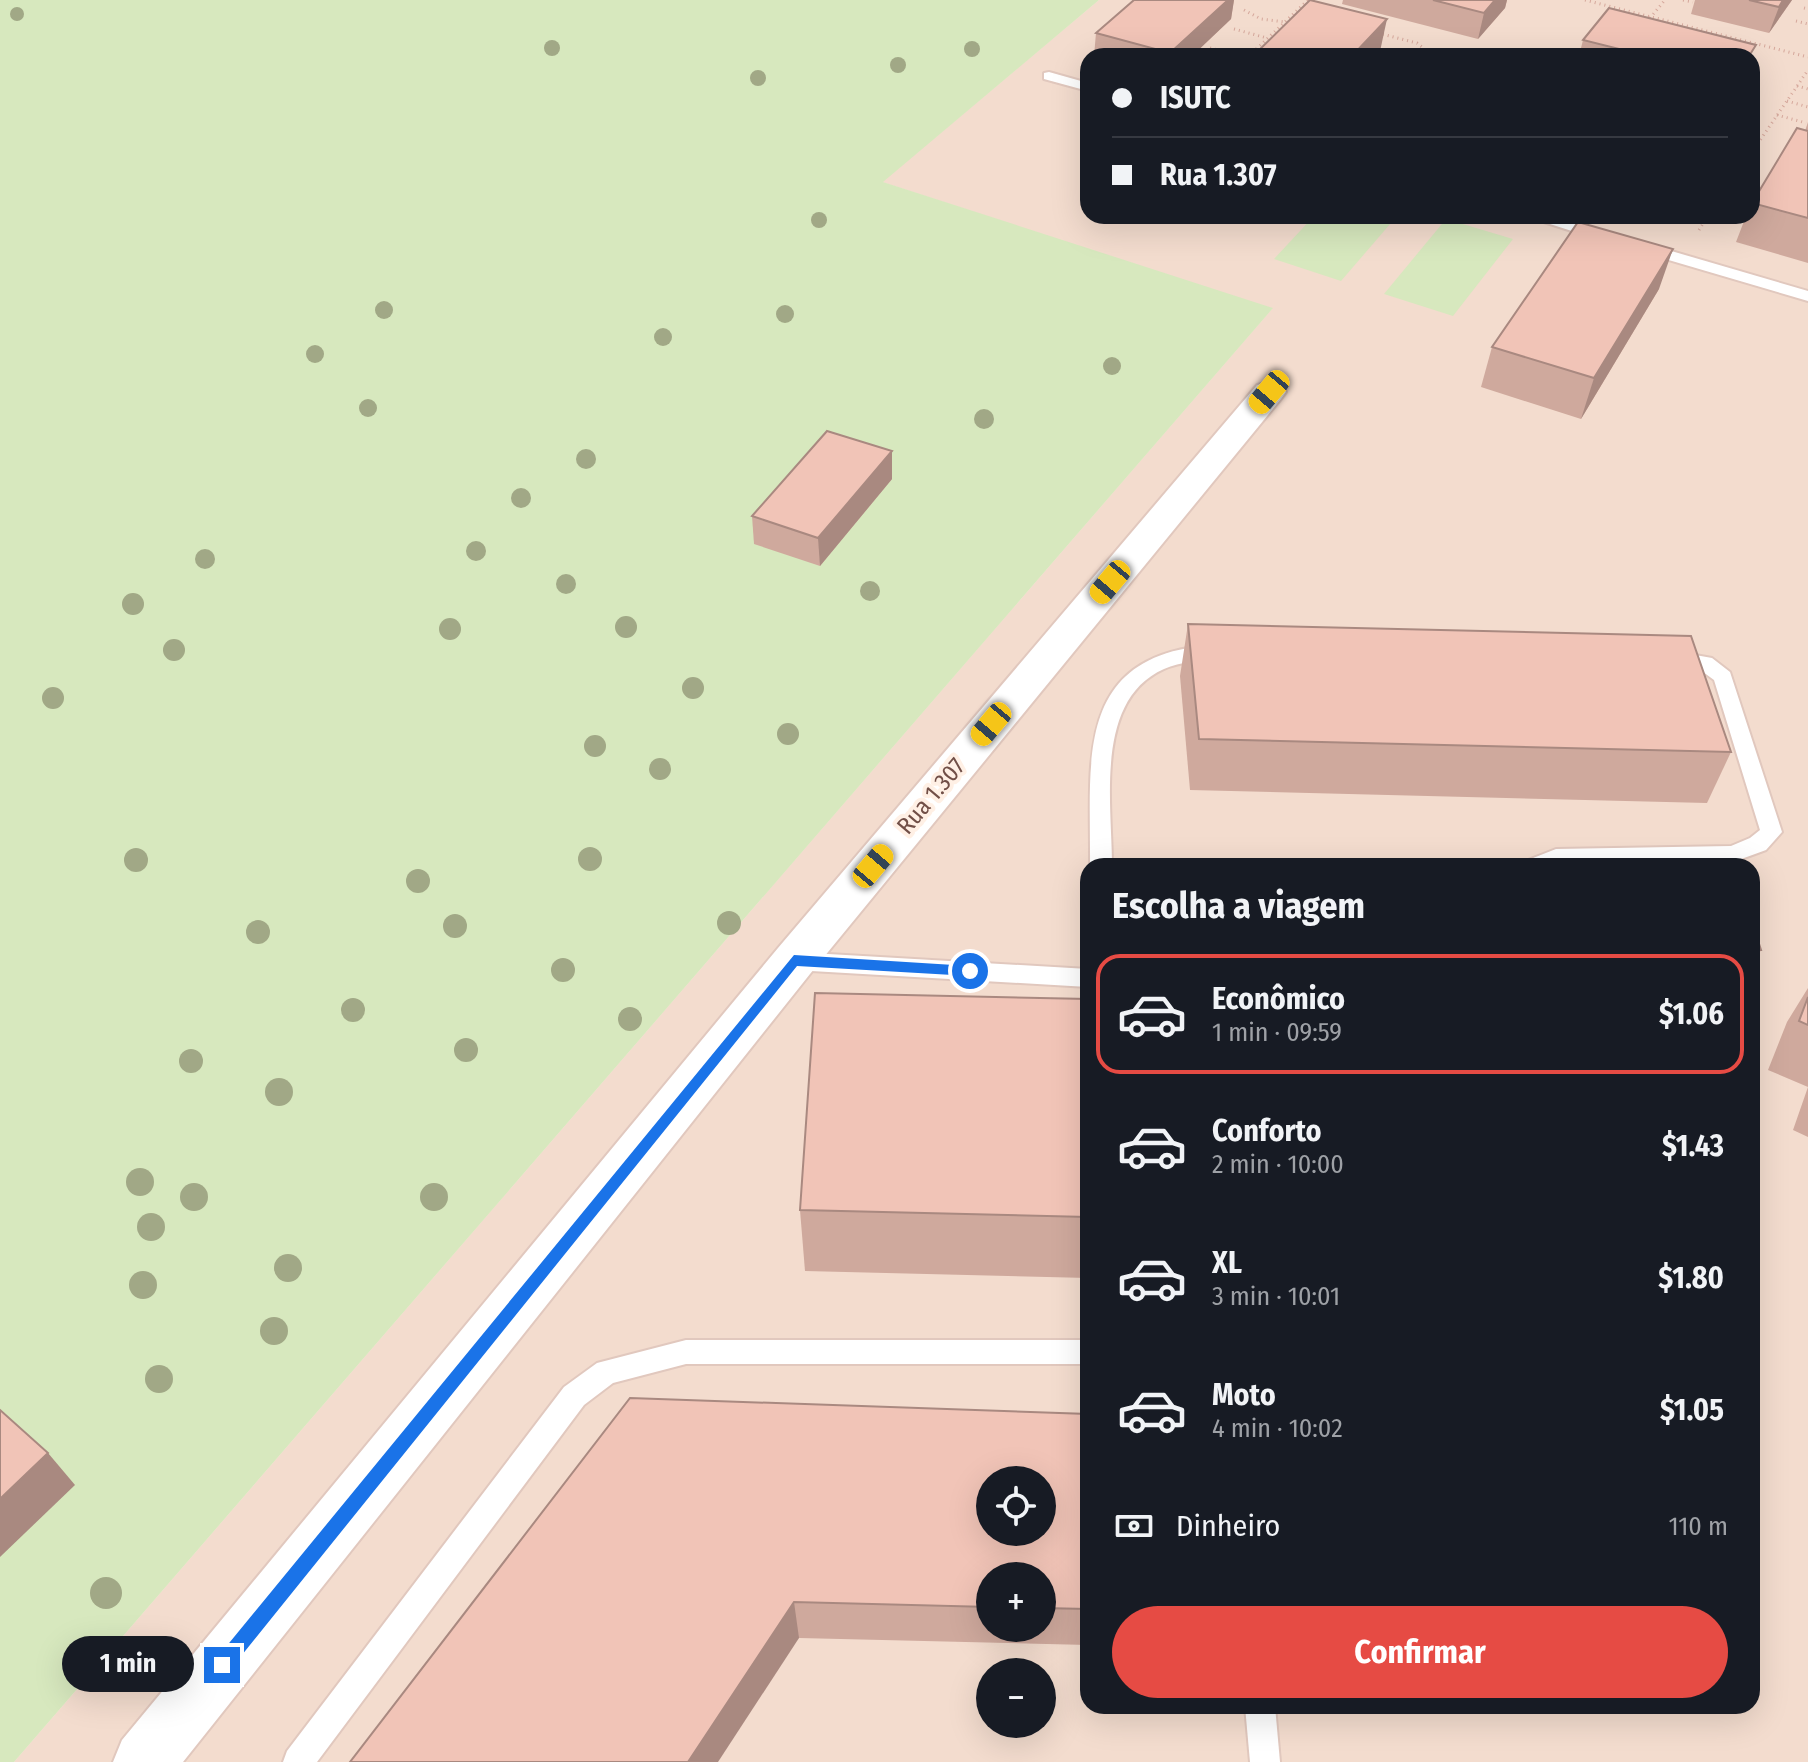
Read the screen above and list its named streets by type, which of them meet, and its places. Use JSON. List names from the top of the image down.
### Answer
{
  "streets": {
    "street": ["Rua 1.307"]
  },
  "page": {
    "banner": ["ISUTC", "Rua 1.307"],
    "heading": "Escolha a viagem",
    "list": [
      {
        "name": "Econômico",
        "note": "1 min · 09:59",
        "value": "$1.06"
      },
      {
        "name": "Conforto",
        "note": "2 min · 10:00",
        "value": "$1.43"
      },
      {
        "name": "XL",
        "note": "3 min · 10:01",
        "value": "$1.80"
      },
      {
        "name": "Moto",
        "note": "4 min · 10:02",
        "value": "$1.05"
      }
    ],
    "map_buttons": ["+", "−"],
    "pay": ["Dinheiro", "110 m"],
    "buttons": "Confirmar",
    "bubble": "1 min"
  }
}
